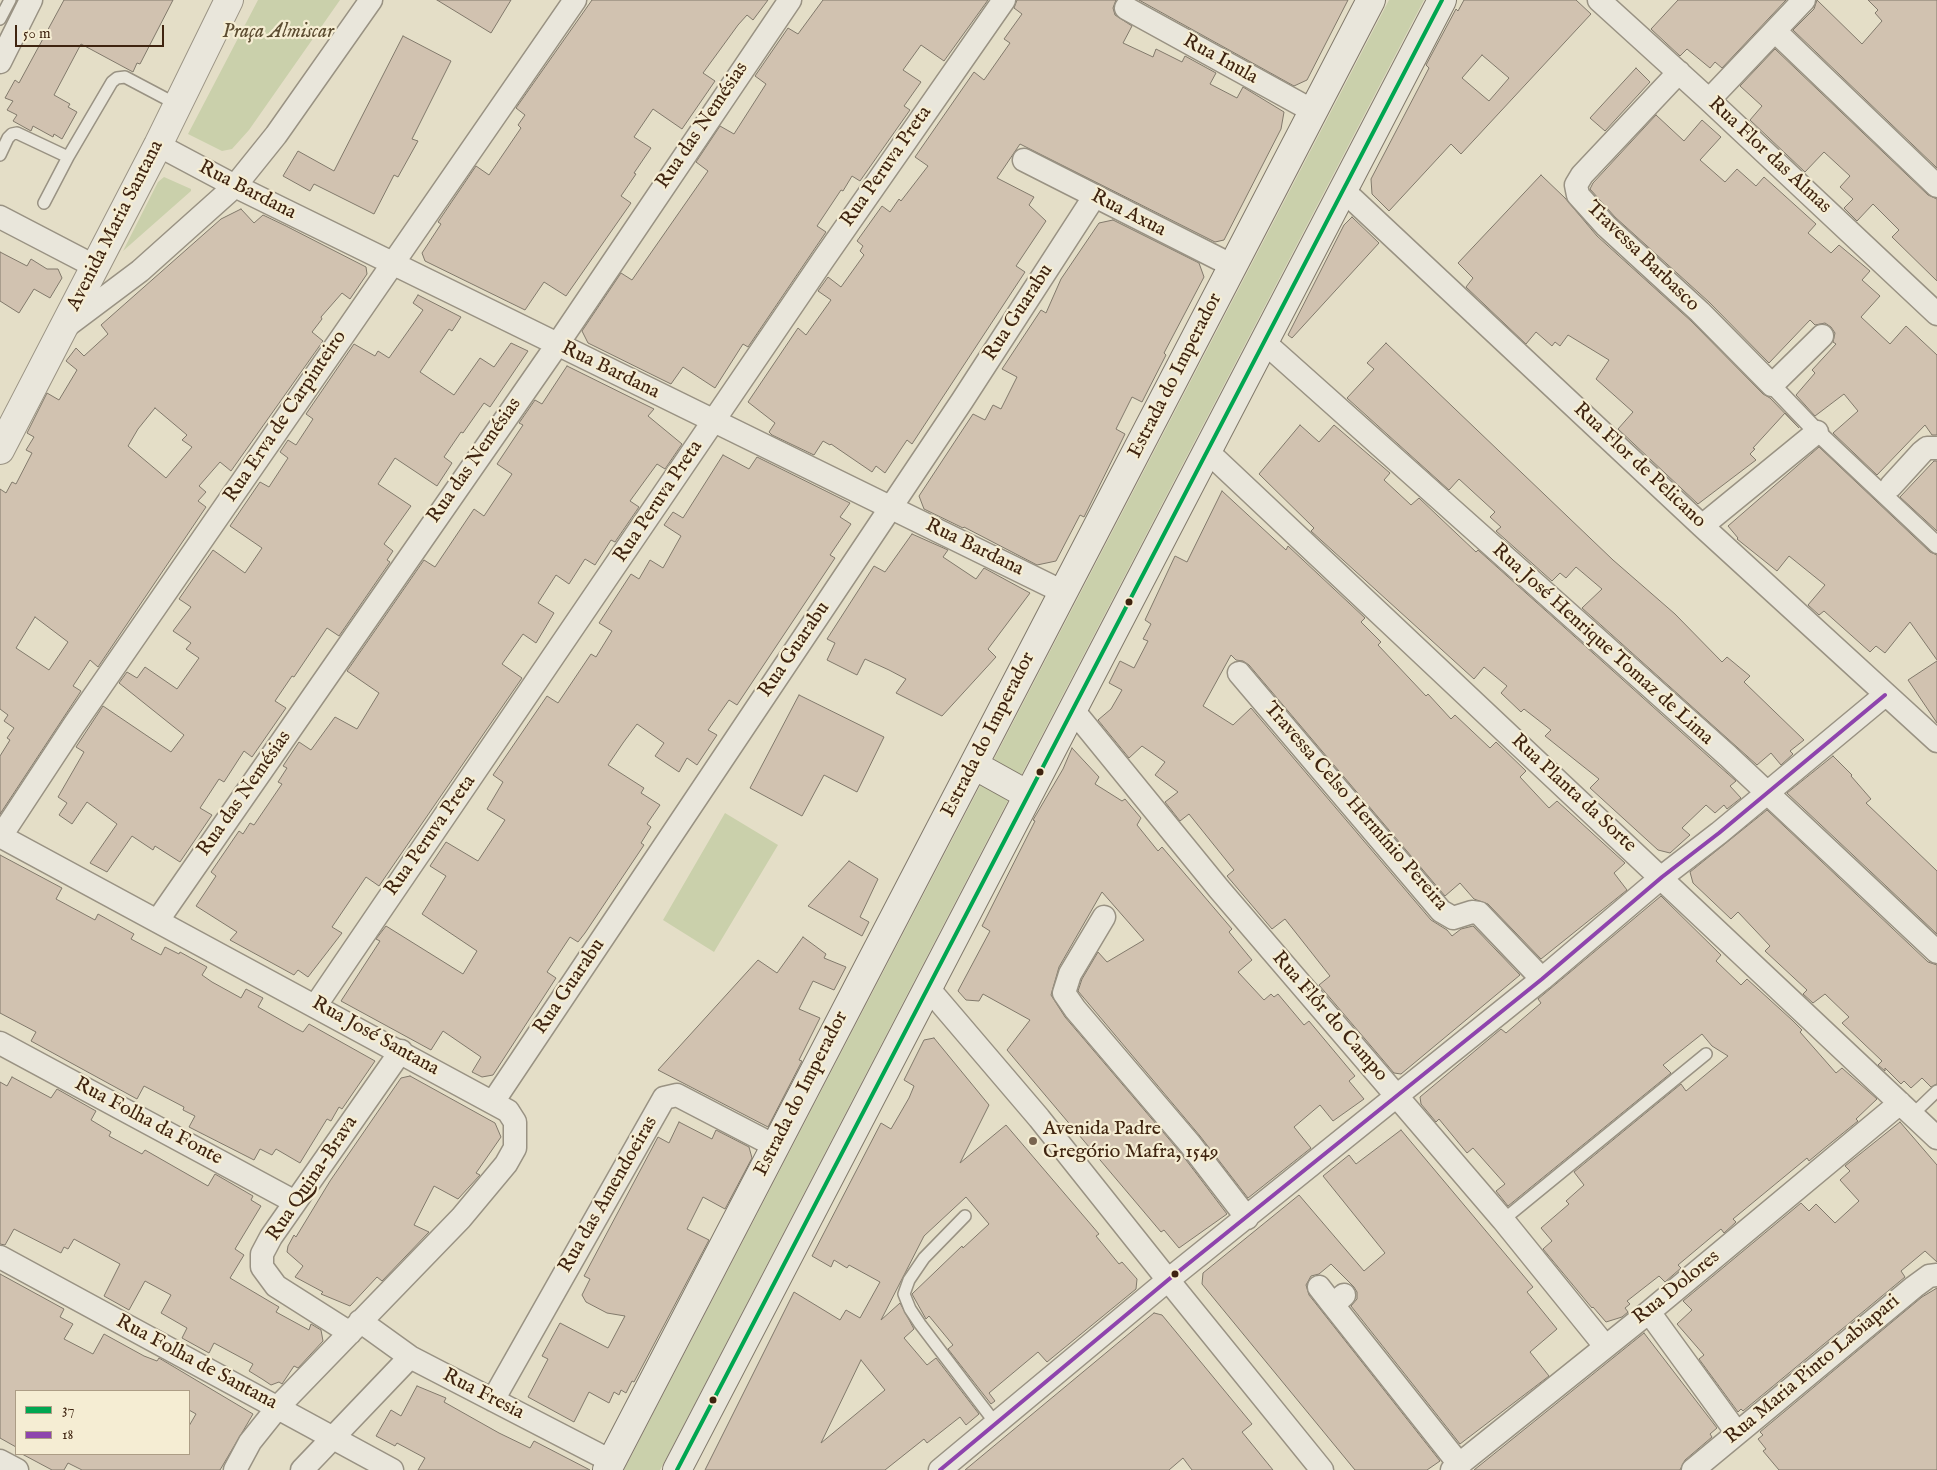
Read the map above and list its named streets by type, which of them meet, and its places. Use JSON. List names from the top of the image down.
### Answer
{
  "streets": {
    "main road": ["Avenida Maria Santana", "Estrada do Imperador"],
    "street": [
      "Rua Inula",
      "Rua das Nemésias",
      "Rua Flor das Almas",
      "Rua Peruva Preta",
      "Rua Bardana",
      "Rua Axua",
      "Travessa Barbasco",
      "Rua Guarabu",
      "Rua Erva de Carpinteiro",
      "Rua Flor de Pelicano",
      "Rua José Henrique Tomaz de Lima",
      "Rua Planta da Sorte",
      "Travessa Celso Hermínio Pereira",
      "Rua Flôr do Campo",
      "Rua José Santana",
      "Rua Folha da Fonte",
      "Rua Quina-Brava",
      "Rua das Amendoeiras",
      "Rua Dolores",
      "Rua Folha de Santana",
      "Rua Maria Pinto Labiapari",
      "Rua Fresia"
    ]
  },
  "crossings": [
    ["Rua Inula", "Estrada do Imperador"],
    ["Rua das Nemésias", "Rua Bardana"],
    ["Rua das Nemésias", "Rua José Santana"],
    ["Rua Flor das Almas", "Travessa Barbasco"],
    ["Rua Peruva Preta", "Rua Bardana"],
    ["Rua Peruva Preta", "Rua José Santana"],
    ["Rua Bardana", "Avenida Maria Santana"],
    ["Rua Bardana", "Rua Guarabu"],
    ["Rua Bardana", "Estrada do Imperador"],
    ["Rua Bardana", "Rua Erva de Carpinteiro"],
    ["Rua Axua", "Rua Guarabu"],
    ["Rua Axua", "Estrada do Imperador"],
    ["Rua Guarabu", "Rua José Santana"],
    ["Estrada do Imperador", "Rua das Amendoeiras"],
    ["Estrada do Imperador", "Rua Fresia"],
    ["Rua Erva de Carpinteiro", "Rua José Santana"],
    ["Rua Planta da Sorte", "Rua Dolores"],
    ["Rua Flôr do Campo", "Rua Dolores"],
    ["Rua José Santana", "Rua Quina-Brava"],
    ["Rua José Santana", "Rua Folha de Santana"],
    ["Rua José Santana", "Rua Fresia"],
    ["Rua Folha da Fonte", "Rua Quina-Brava"],
    ["Rua Quina-Brava", "Rua Fresia"],
    ["Rua das Amendoeiras", "Rua Fresia"]
  ],
  "parks": ["Praça Almiscar"],
  "places": ["Avenida Padre Gregório Mafra, 1549"],
  "lines": ["transit line 37", "transit line 18"],
  "legend": ["37", "18"],
  "scale_bar": "50 m"
}
